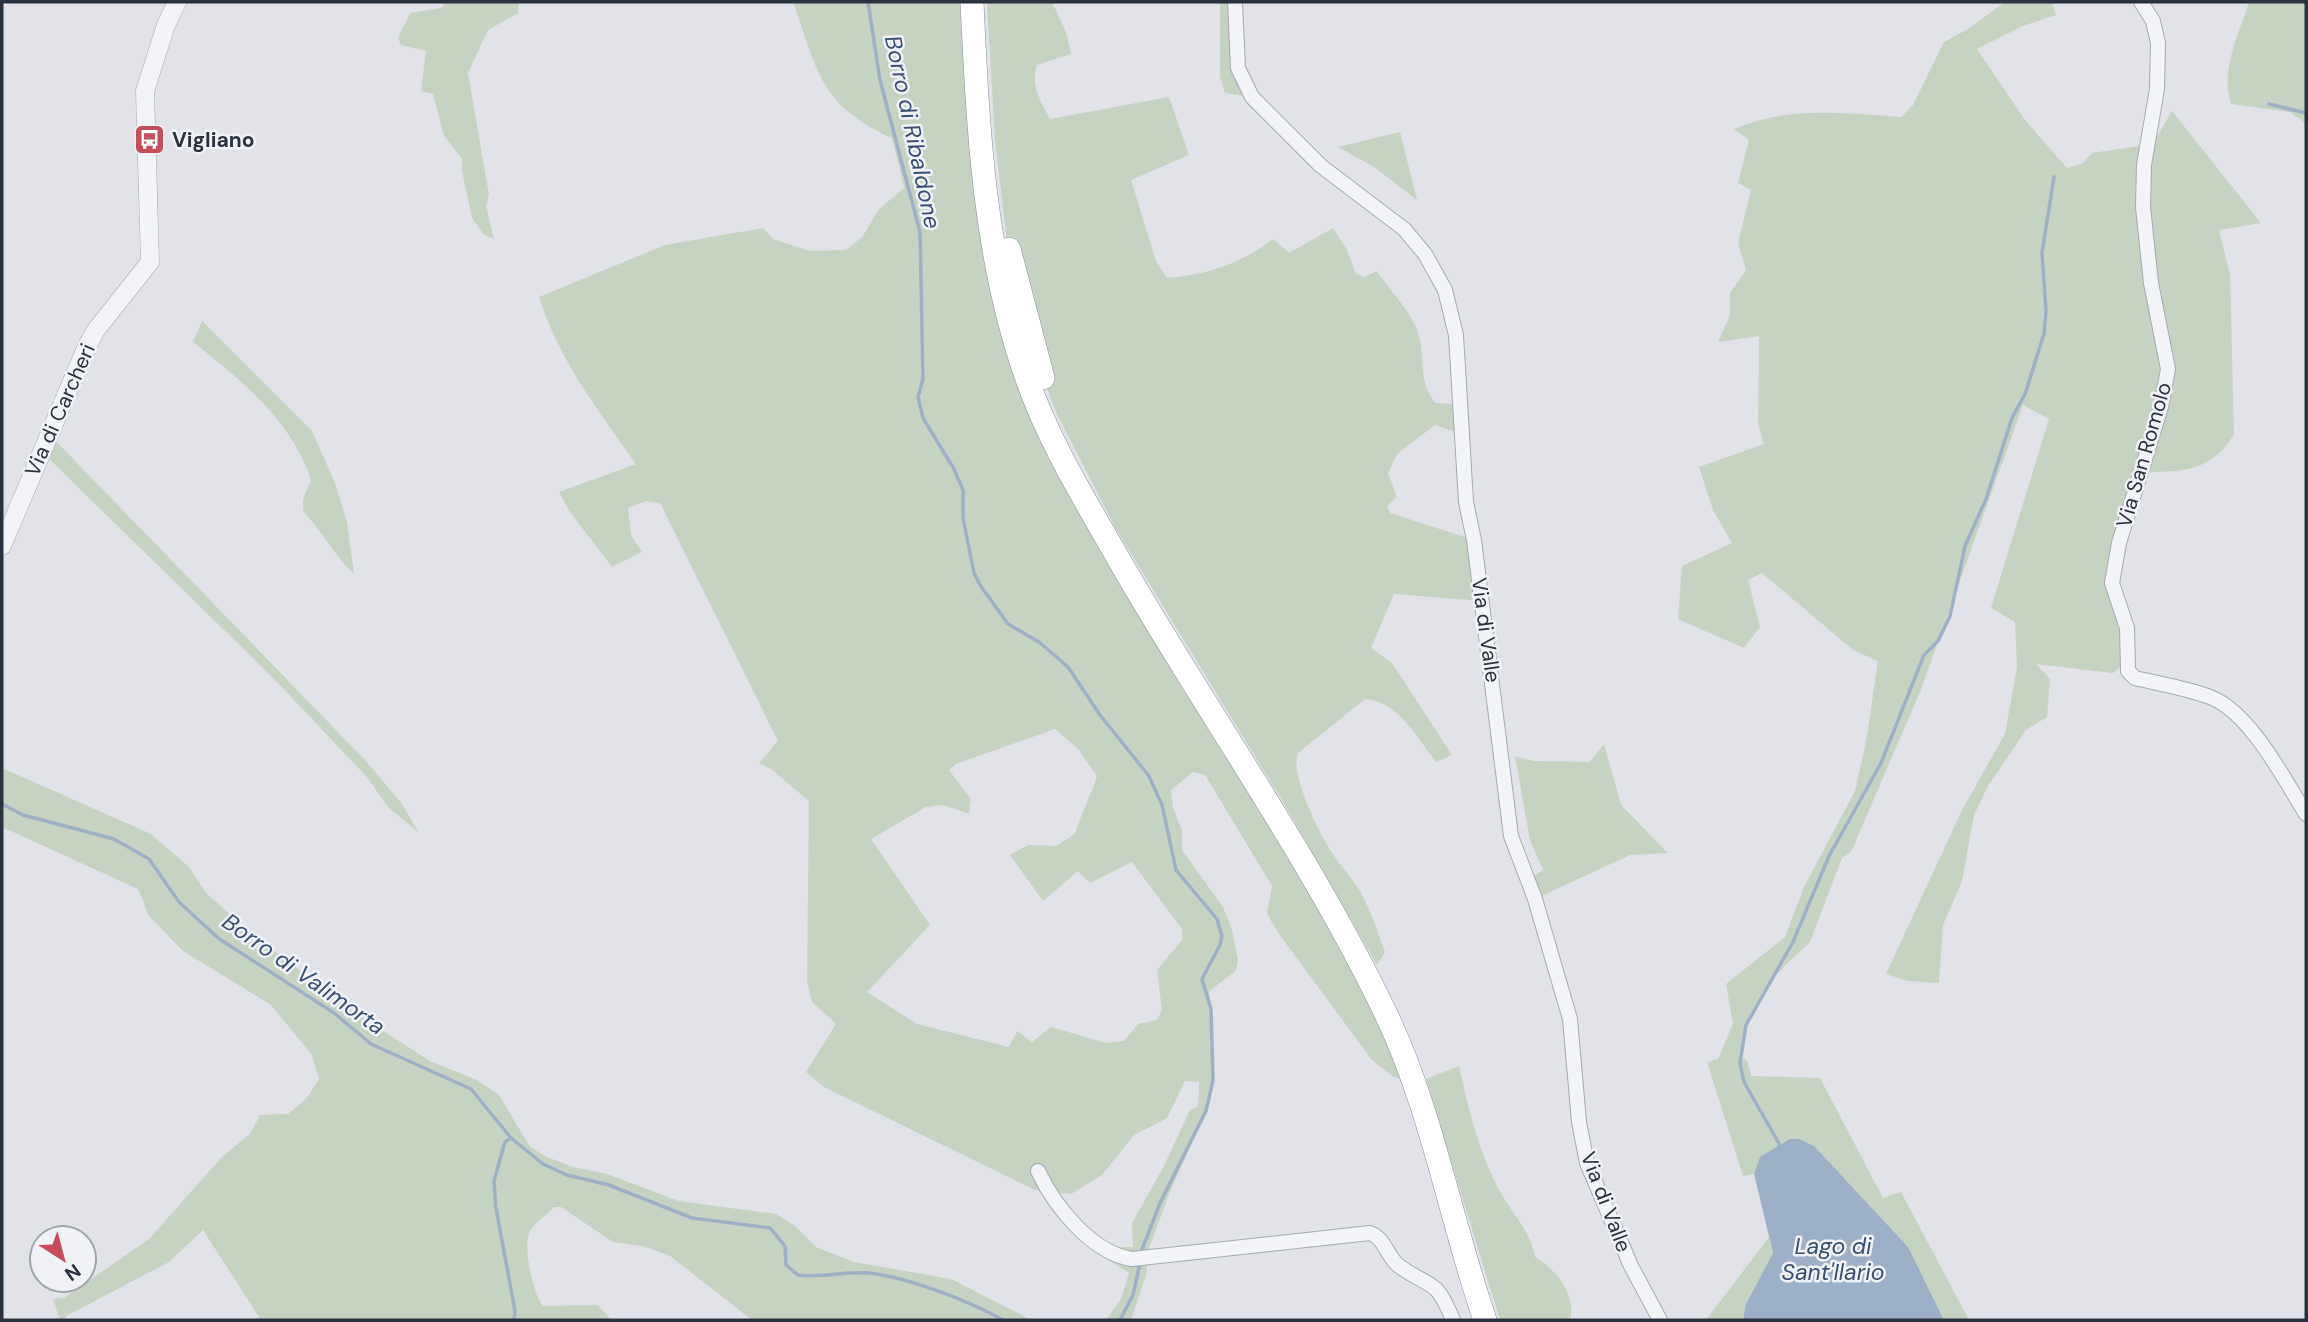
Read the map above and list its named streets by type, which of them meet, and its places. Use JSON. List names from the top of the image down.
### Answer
{
  "streets": {
    "street": ["Via di Carcheri", "Via San Romolo", "Via di Valle"]
  },
  "water": ["Borro di Ribaldone", "Borro di Valimorta", "Lago di Sant'Ilario"],
  "places": {
    "bus stop": ["Vigliano"]
  },
  "north": "bottom right"
}
